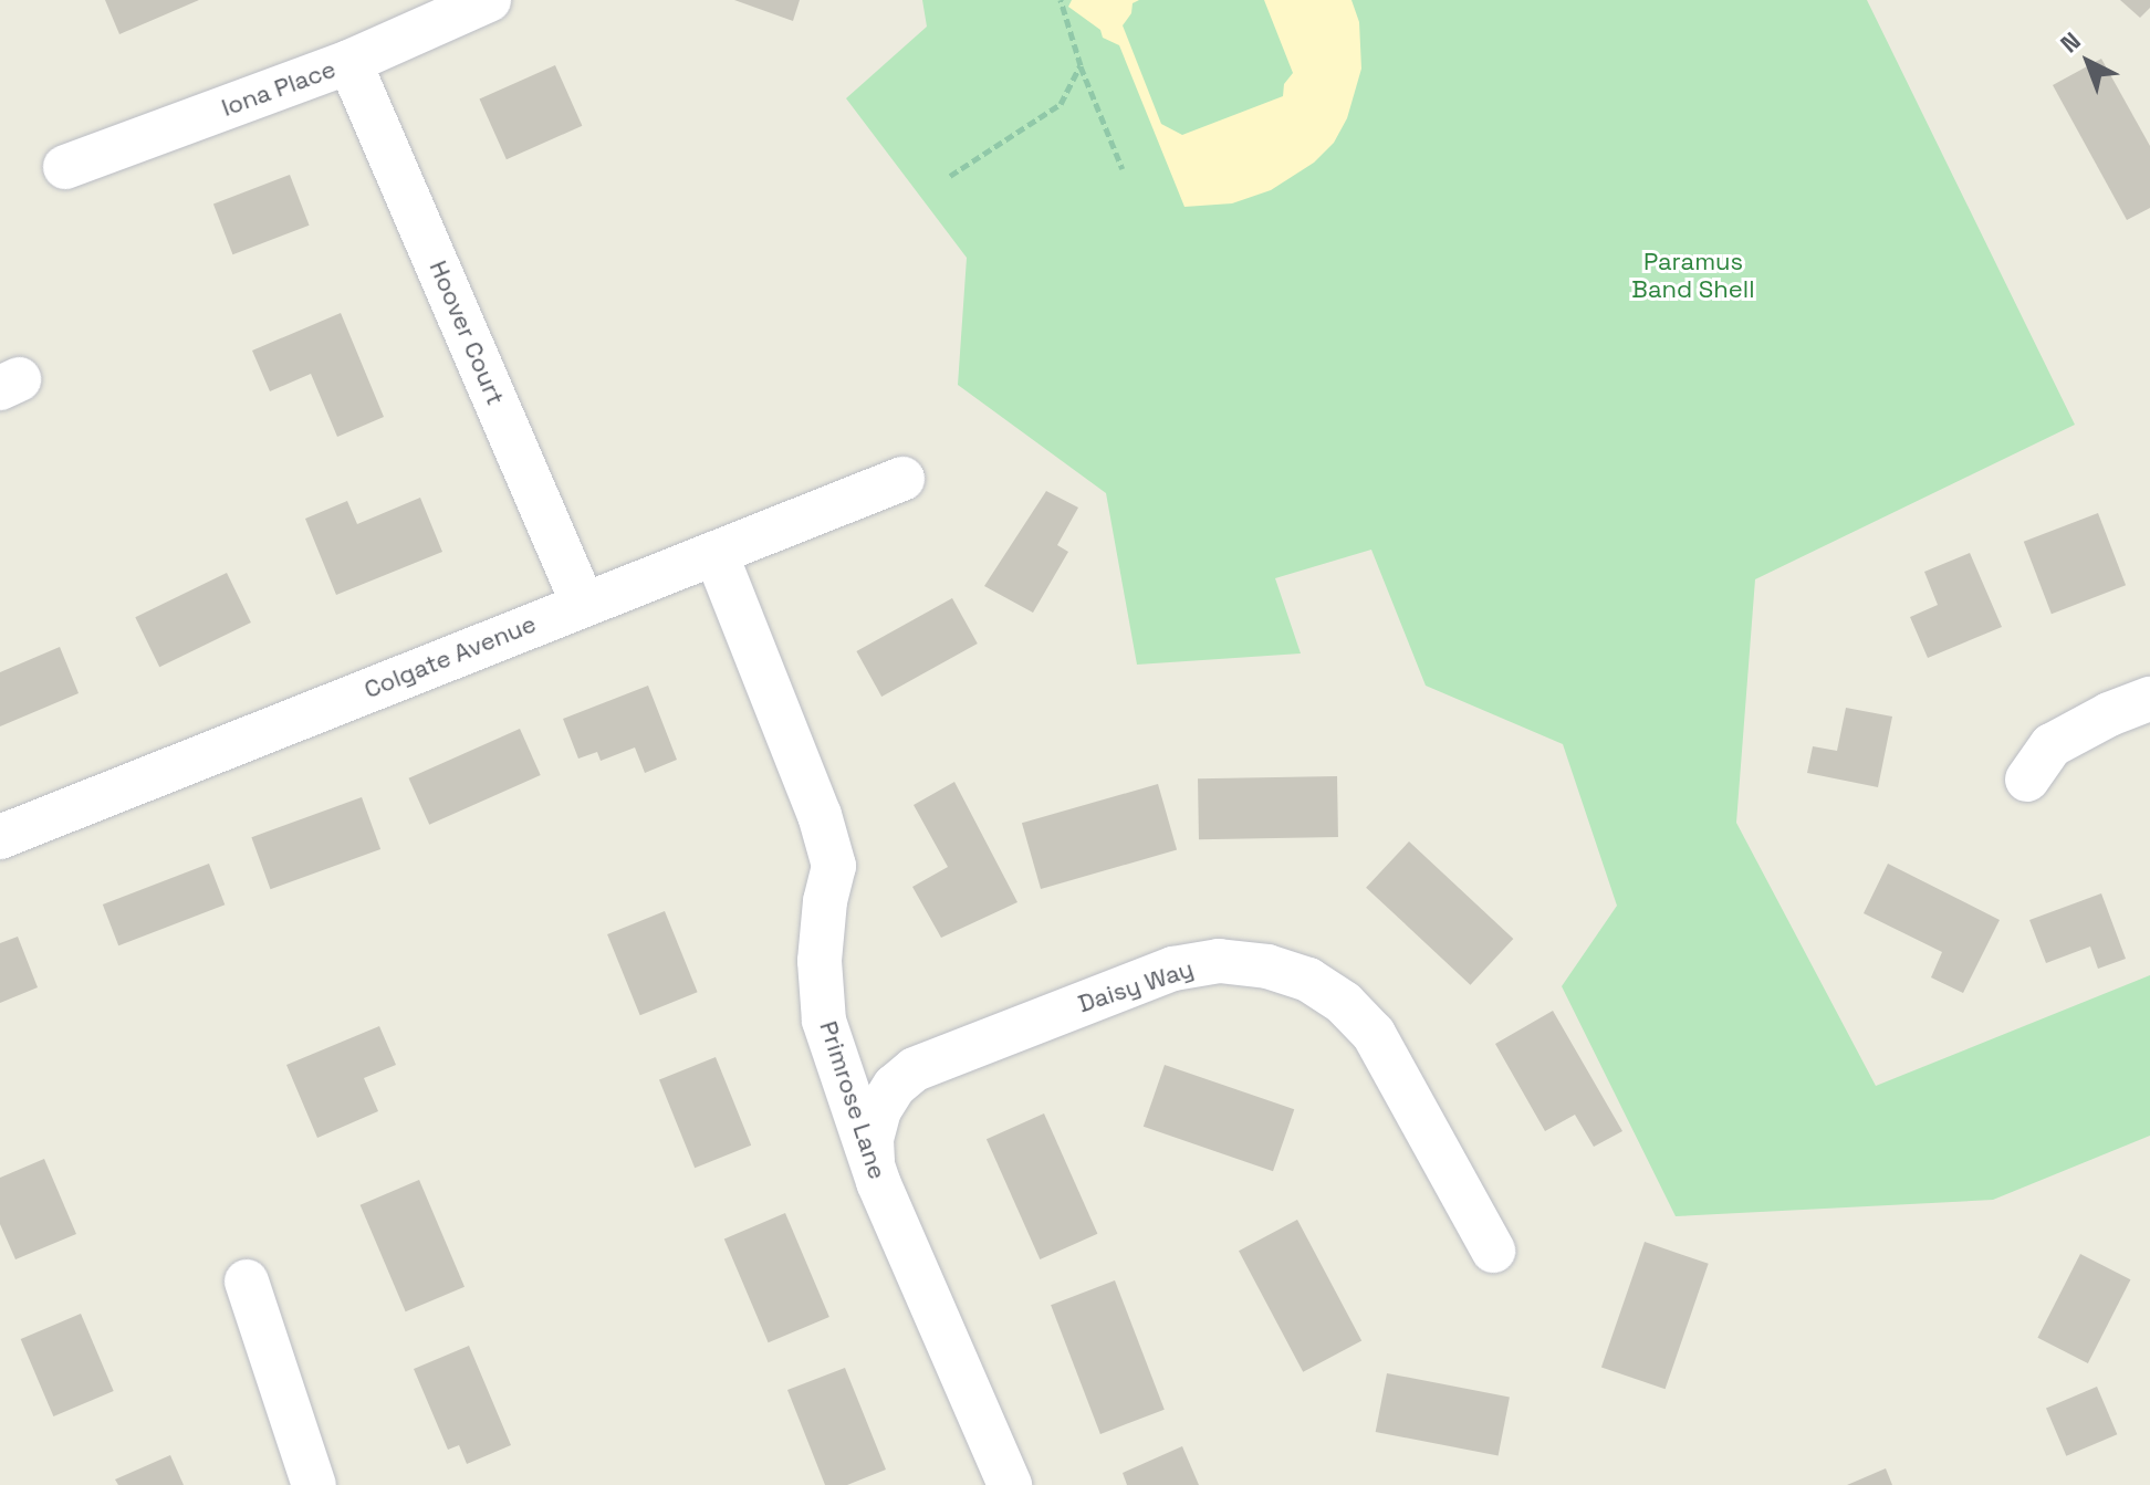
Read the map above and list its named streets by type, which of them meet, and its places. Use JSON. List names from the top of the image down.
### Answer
{
  "streets": {
    "street": [
      "Iona Place",
      "Hoover Court",
      "Colgate Avenue",
      "Daisy Way",
      "Primrose Lane"
    ]
  },
  "crossings": [
    ["Iona Place", "Hoover Court"],
    ["Hoover Court", "Colgate Avenue"],
    ["Colgate Avenue", "Primrose Lane"],
    ["Daisy Way", "Primrose Lane"]
  ],
  "parks": ["Paramus Band Shell"],
  "north": "top left"
}
